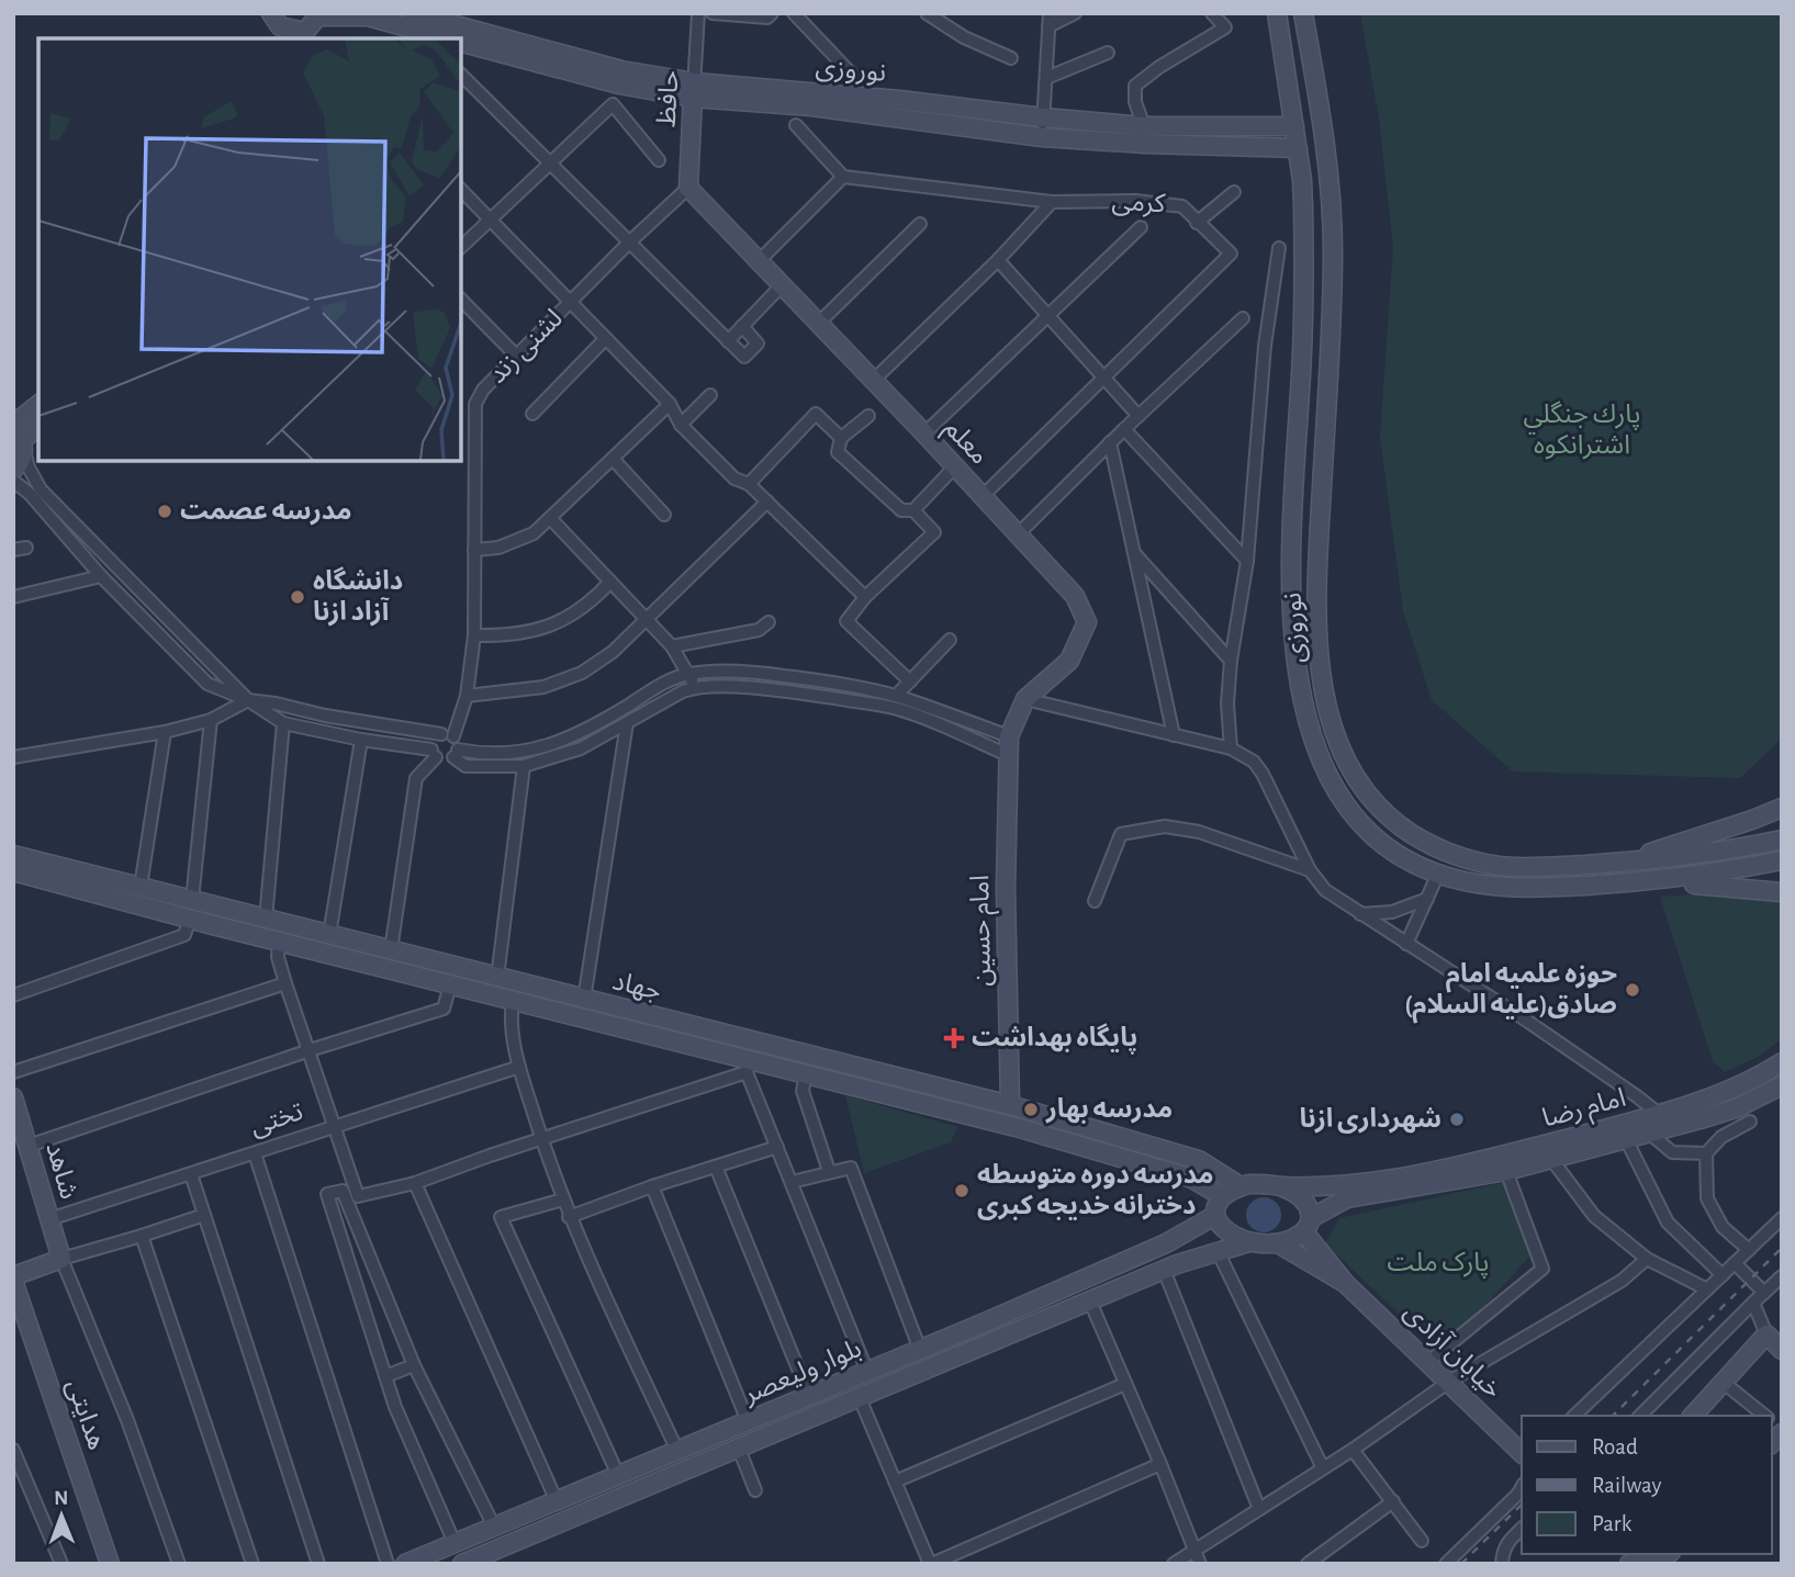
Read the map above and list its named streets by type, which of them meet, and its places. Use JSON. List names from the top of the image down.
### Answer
{
  "streets": {
    "main road": [
      "نوروزی",
      "حافظ",
      "معلم",
      "امام حسین",
      "جهاد",
      "امام رضا",
      "شاهد",
      "خیابان آزادی",
      "بلوار ولیعصر",
      "هدایتی"
    ],
    "street": ["کرمی", "لشنی زند", "تختی"]
  },
  "crossings": [
    ["نوروزی", "حافظ"],
    ["حافظ", "لشنی زند"],
    ["حافظ", "معلم"],
    ["کرمی", "معلم"],
    ["لشنی زند", "معلم"],
    ["لشنی زند", "جهاد"],
    ["معلم", "امام حسین"],
    ["امام حسین", "جهاد"],
    ["جهاد", "بلوار ولیعصر"],
    ["تختی", "شاهد"]
  ],
  "parks": ["پارك جنگلي اشترانكوه", "پارک ملت"],
  "places": {
    "other": [
      "مدرسه عصمت",
      "دانشگاه آزاد ازنا",
      "حوزه علمیه امام صادق(علیه السلام)",
      "مدرسه بهار",
      "شهرداری ازنا",
      "مدرسه دوره متوسطه دخترانه خدیجه کبری"
    ],
    "health": ["پایگاه بهداشت"]
  },
  "legend": ["Road", "Railway", "Park"],
  "north": "top"
}
